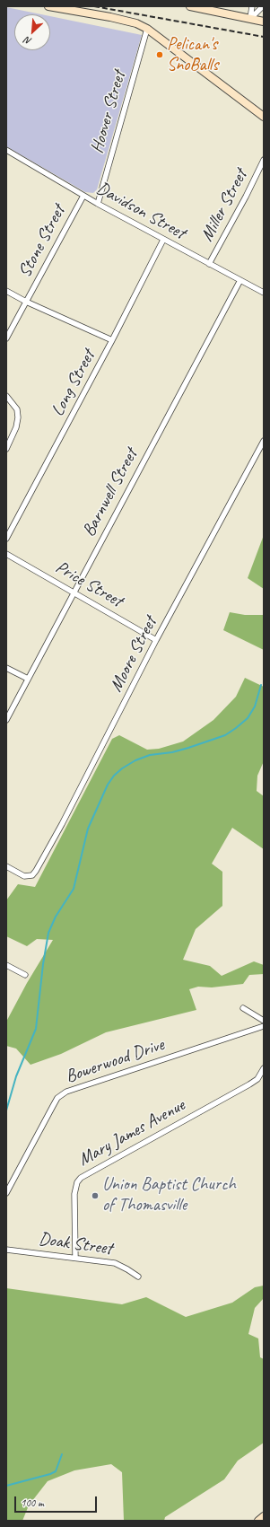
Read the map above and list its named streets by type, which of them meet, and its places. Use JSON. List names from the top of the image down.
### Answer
{
  "streets": {
    "street": [
      "Hoover Street",
      "Miller Street",
      "Davidson Street",
      "Stone Street",
      "Long Street",
      "Barnwell Street",
      "Price Street",
      "Moore Street",
      "Bowerwood Drive",
      "Mary James Avenue",
      "Doak Street"
    ]
  },
  "crossings": [
    ["Hoover Street", "Davidson Street"],
    ["Miller Street", "Davidson Street"],
    ["Davidson Street", "Stone Street"],
    ["Davidson Street", "Long Street"],
    ["Davidson Street", "Barnwell Street"],
    ["Barnwell Street", "Price Street"],
    ["Price Street", "Moore Street"],
    ["Mary James Avenue", "Doak Street"]
  ],
  "places": ["Pelican's SnoBalls", "Union Baptist Church of Thomasville"],
  "scale_bar": "100 m",
  "north": "bottom left"
}
